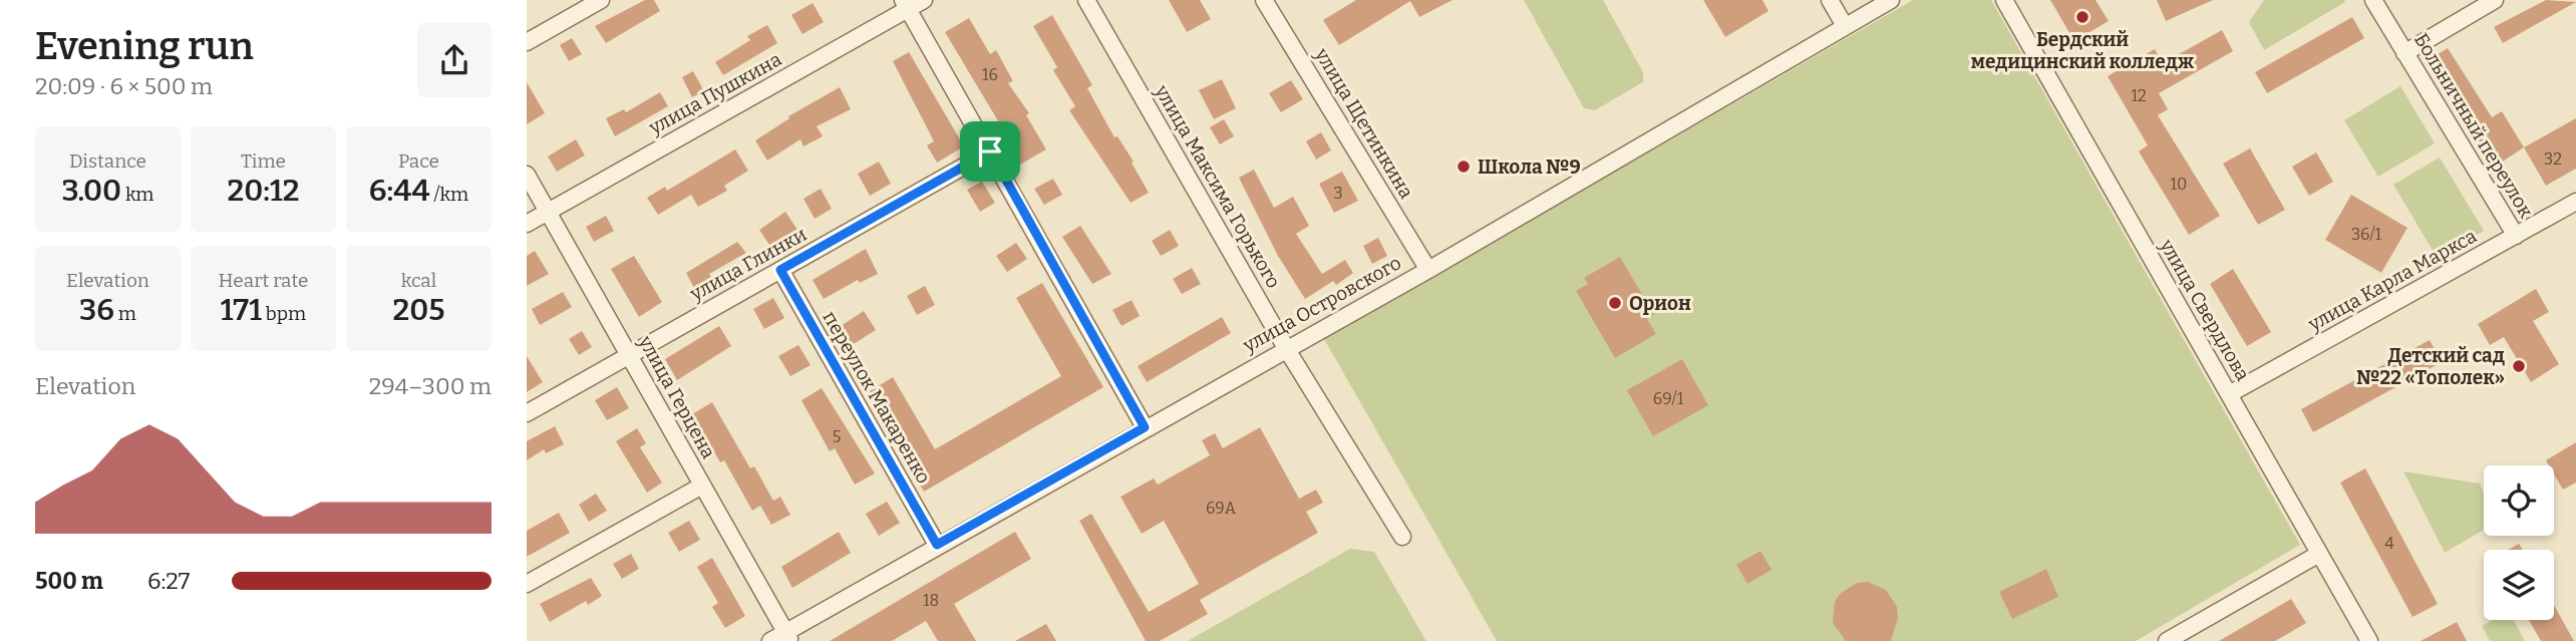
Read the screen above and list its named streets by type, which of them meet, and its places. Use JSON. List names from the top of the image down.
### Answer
{
  "streets": {
    "street": [
      "улица Пушкина",
      "улица Щетинкина",
      "Больничный переулок",
      "улица Максима Горького",
      "улица Глинки",
      "улица Карла Маркса",
      "улица Островского",
      "улица Свердлова",
      "улица Герцена",
      "переулок Макаренко"
    ]
  },
  "crossings": [
    ["улица Пушкина", "улица Герцена"],
    ["улица Щетинкина", "улица Островского"],
    ["Больничный переулок", "улица Карла Маркса"],
    ["улица Максима Горького", "улица Островского"],
    ["улица Глинки", "улица Герцена"],
    ["улица Глинки", "переулок Макаренко"],
    ["улица Карла Маркса", "улица Свердлова"],
    ["улица Островского", "улица Герцена"],
    ["улица Островского", "переулок Макаренко"]
  ],
  "places": [
    "Бердский медицинский колледж",
    "Школа №9",
    "Орион",
    "Детский сад №22 «Тополек»"
  ],
  "house_numbers": [
    "16",
    "12",
    "32",
    "10",
    "3",
    "36/1",
    "69/1",
    "5",
    "69А",
    "4",
    "18"
  ],
  "page": {
    "heading": ["Evening run", "20:09 · 6 × 500 m"],
    "stats": [
      ["Distance", "3.00 km"],
      ["Time", "20:12"],
      ["Pace", "6:44 /km"],
      ["Elevation", "36 m"],
      ["Heart rate", "171 bpm"],
      ["kcal", "205"]
    ],
    "chart": ["Elevation", "294–300 m"],
    "list": [
      {
        "name": "500 m",
        "note": "6:27"
      }
    ]
  }
}
